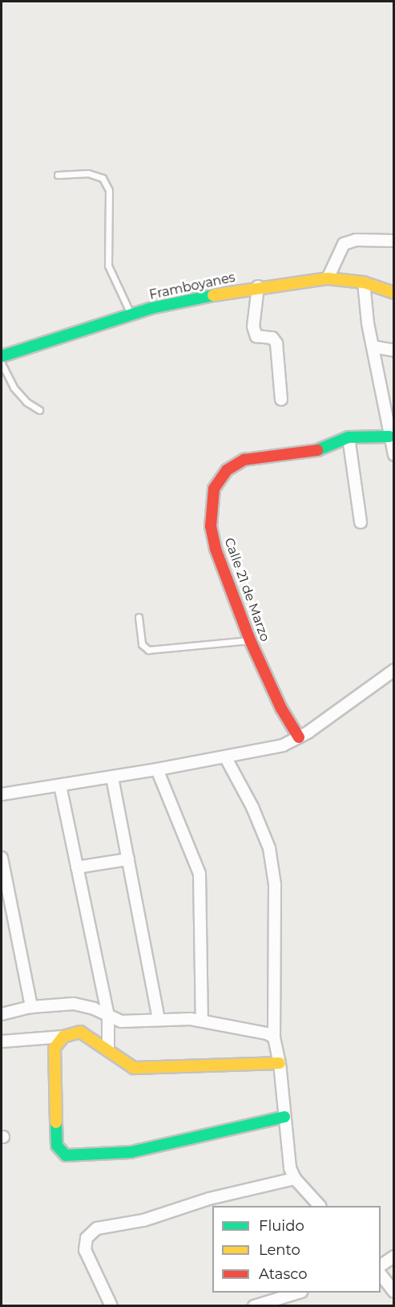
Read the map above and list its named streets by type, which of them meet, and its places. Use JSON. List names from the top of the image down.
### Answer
{
  "streets": {
    "street": ["Framboyanes", "Calle 21 de Marzo"]
  },
  "legend": ["Fluido", "Lento", "Atasco"]
}
